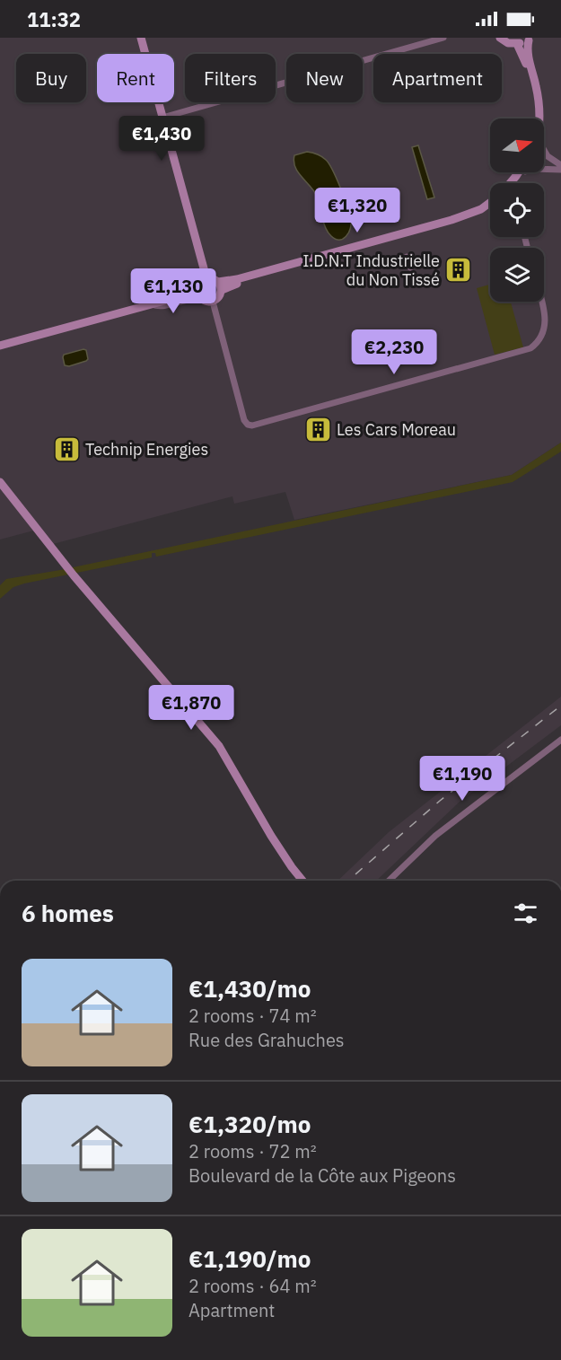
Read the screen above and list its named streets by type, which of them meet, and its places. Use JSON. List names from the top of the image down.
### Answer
{
  "places": {
    "building": ["I.D.N.T Industrielle du Non Tissé", "Les Cars Moreau", "Technip Energies"]
  },
  "north": "right",
  "page": {
    "status": "11:32",
    "chip": [
      "Buy",
      "Rent",
      "Filters",
      "New",
      "Apartment"
    ],
    "price": [
      "€1,430",
      "€1,320",
      "€1,130",
      "€2,230",
      "€1,870",
      "€1,190"
    ],
    "heading": "6 homes",
    "list": [
      {
        "name": "€1,430/mo",
        "note": "2 rooms · 74 m² · Rue des Grahuches"
      },
      {
        "name": "€1,320/mo",
        "note": "2 rooms · 72 m² · Boulevard de la Côte aux Pigeons"
      },
      {
        "name": "€1,190/mo",
        "note": "2 rooms · 64 m² · Apartment"
      }
    ]
  }
}
